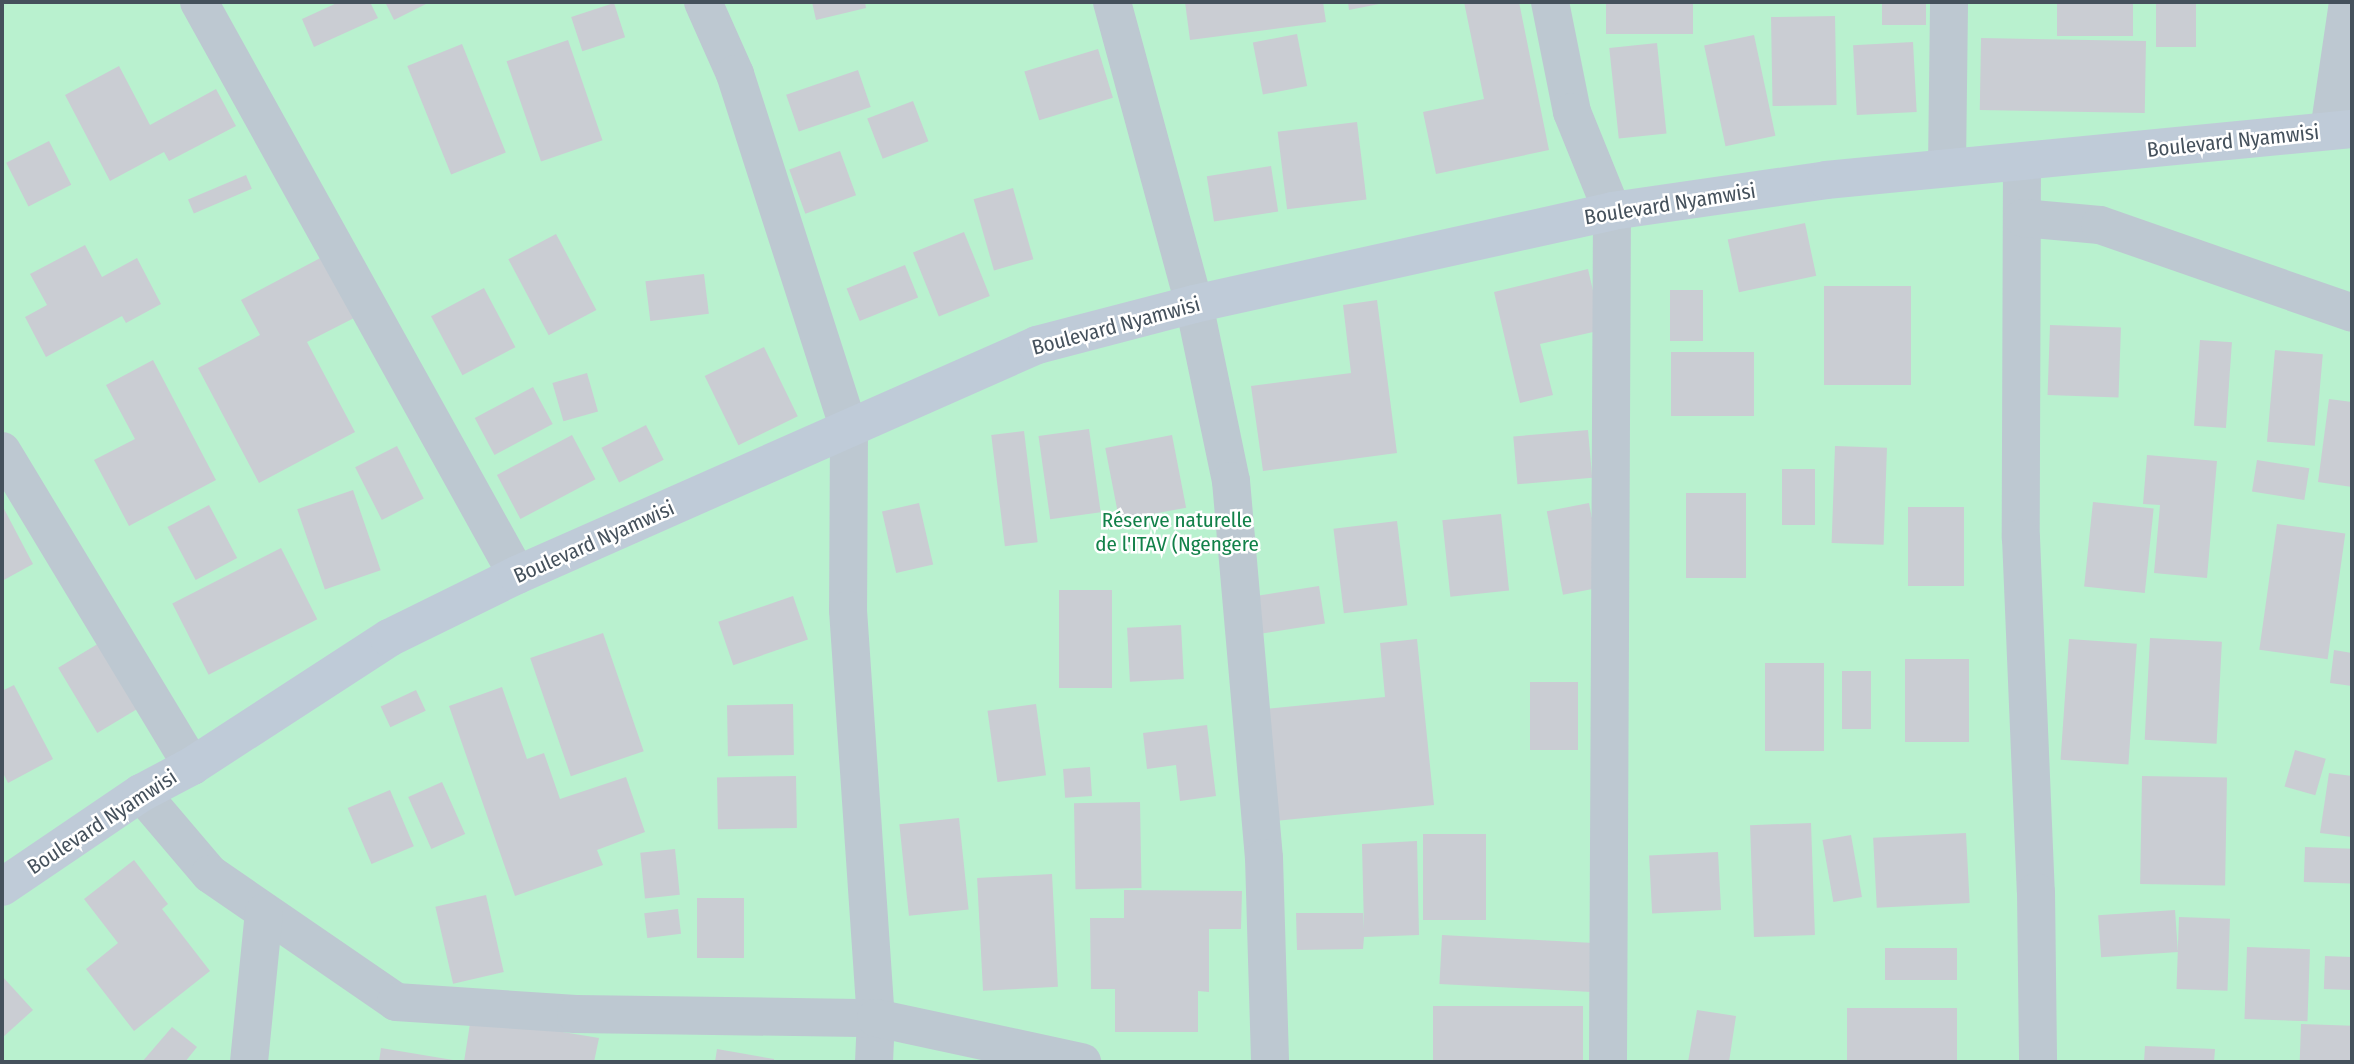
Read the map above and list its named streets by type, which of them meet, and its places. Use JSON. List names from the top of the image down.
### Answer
{
  "streets": {
    "main road": ["Boulevard Nyamwisi"]
  },
  "parks": ["Réserve naturelle de l'ITAV (Ngengere"]
}
